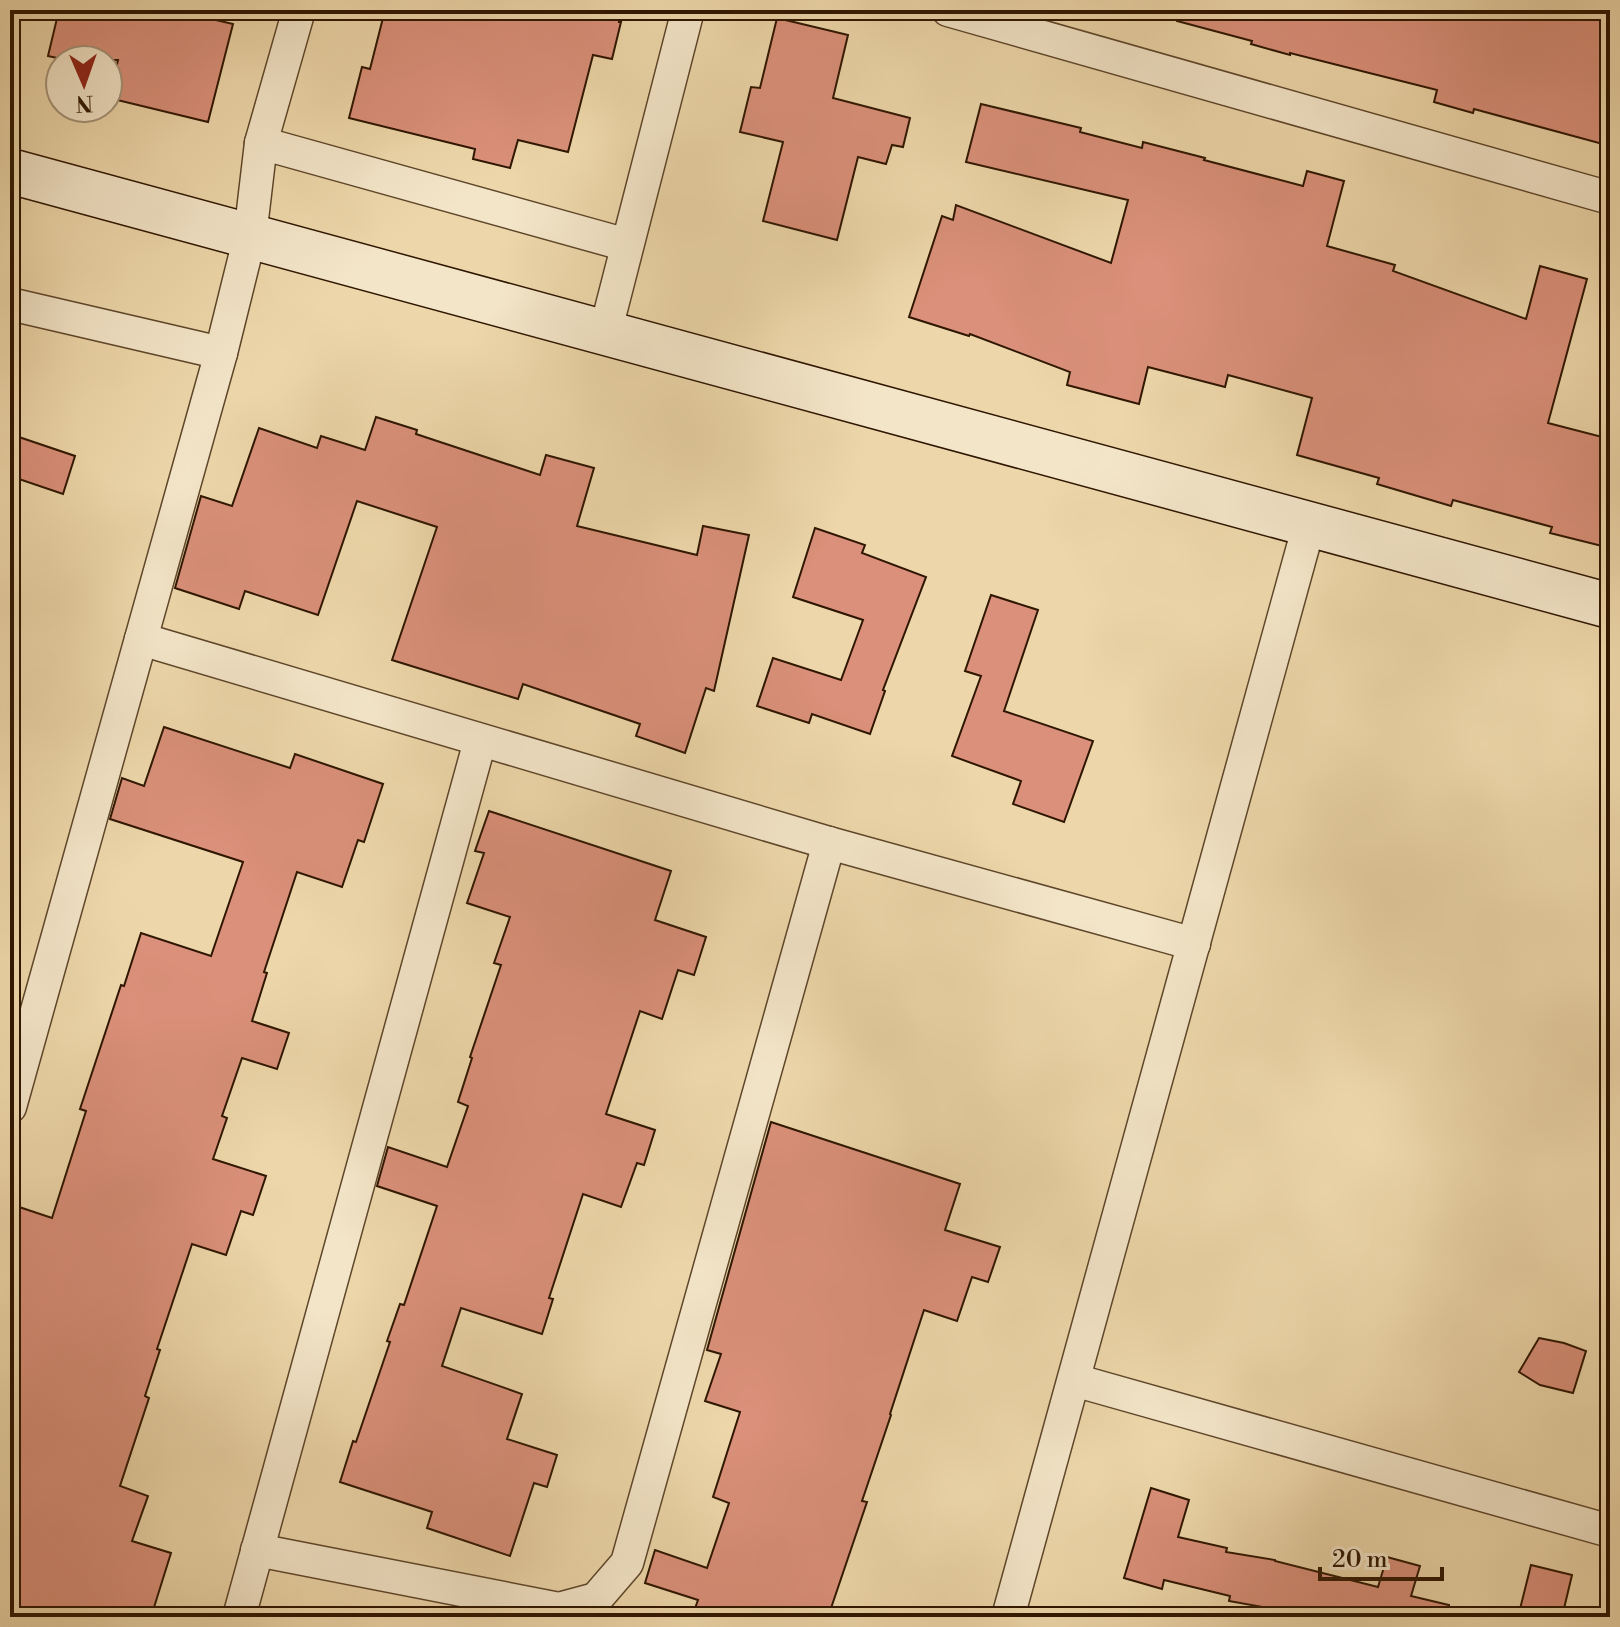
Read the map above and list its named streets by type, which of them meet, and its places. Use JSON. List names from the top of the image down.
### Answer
{
  "scale_bar": "20 m",
  "north": "bottom"
}
